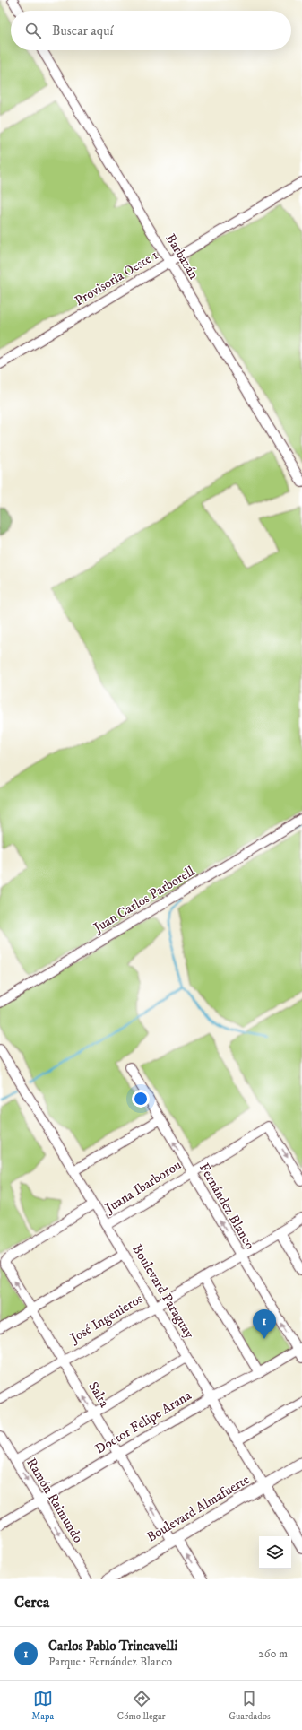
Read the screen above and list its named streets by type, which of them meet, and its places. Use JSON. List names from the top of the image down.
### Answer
{
  "streets": {
    "main road": ["Boulevard Paraguay", "Boulevard Almafuerte"],
    "street": [
      "Barbazán",
      "Provisoria Oeste 1",
      "Juan Carlos Parborell",
      "Juana Ibarborou",
      "Fernández Blanco",
      "José Ingenieros",
      "Salta",
      "Doctor Felipe Arana",
      "Ramón Raimundo"
    ]
  },
  "crossings": [
    ["Barbazán", "Provisoria Oeste 1"],
    ["Juana Ibarborou", "Fernández Blanco"],
    ["Juana Ibarborou", "Boulevard Paraguay"],
    ["Fernández Blanco", "José Ingenieros"],
    ["Fernández Blanco", "Doctor Felipe Arana"],
    ["Boulevard Paraguay", "José Ingenieros"],
    ["Boulevard Paraguay", "Salta"],
    ["Boulevard Paraguay", "Doctor Felipe Arana"],
    ["Boulevard Paraguay", "Boulevard Almafuerte"],
    ["José Ingenieros", "Salta"],
    ["Salta", "Doctor Felipe Arana"],
    ["Salta", "Boulevard Almafuerte"],
    ["Doctor Felipe Arana", "Ramón Raimundo"]
  ],
  "one_way": ["Ramón Raimundo"],
  "page": {
    "search": "Buscar aquí",
    "pins": "1",
    "heading": "Cerca",
    "list": [
      {
        "mark": "1",
        "name": "Carlos Pablo Trincavelli",
        "note": "Parque · Fernández Blanco",
        "value": "260 m"
      }
    ],
    "nav": ["Mapa", "Cómo llegar", "Guardados"]
  }
}
